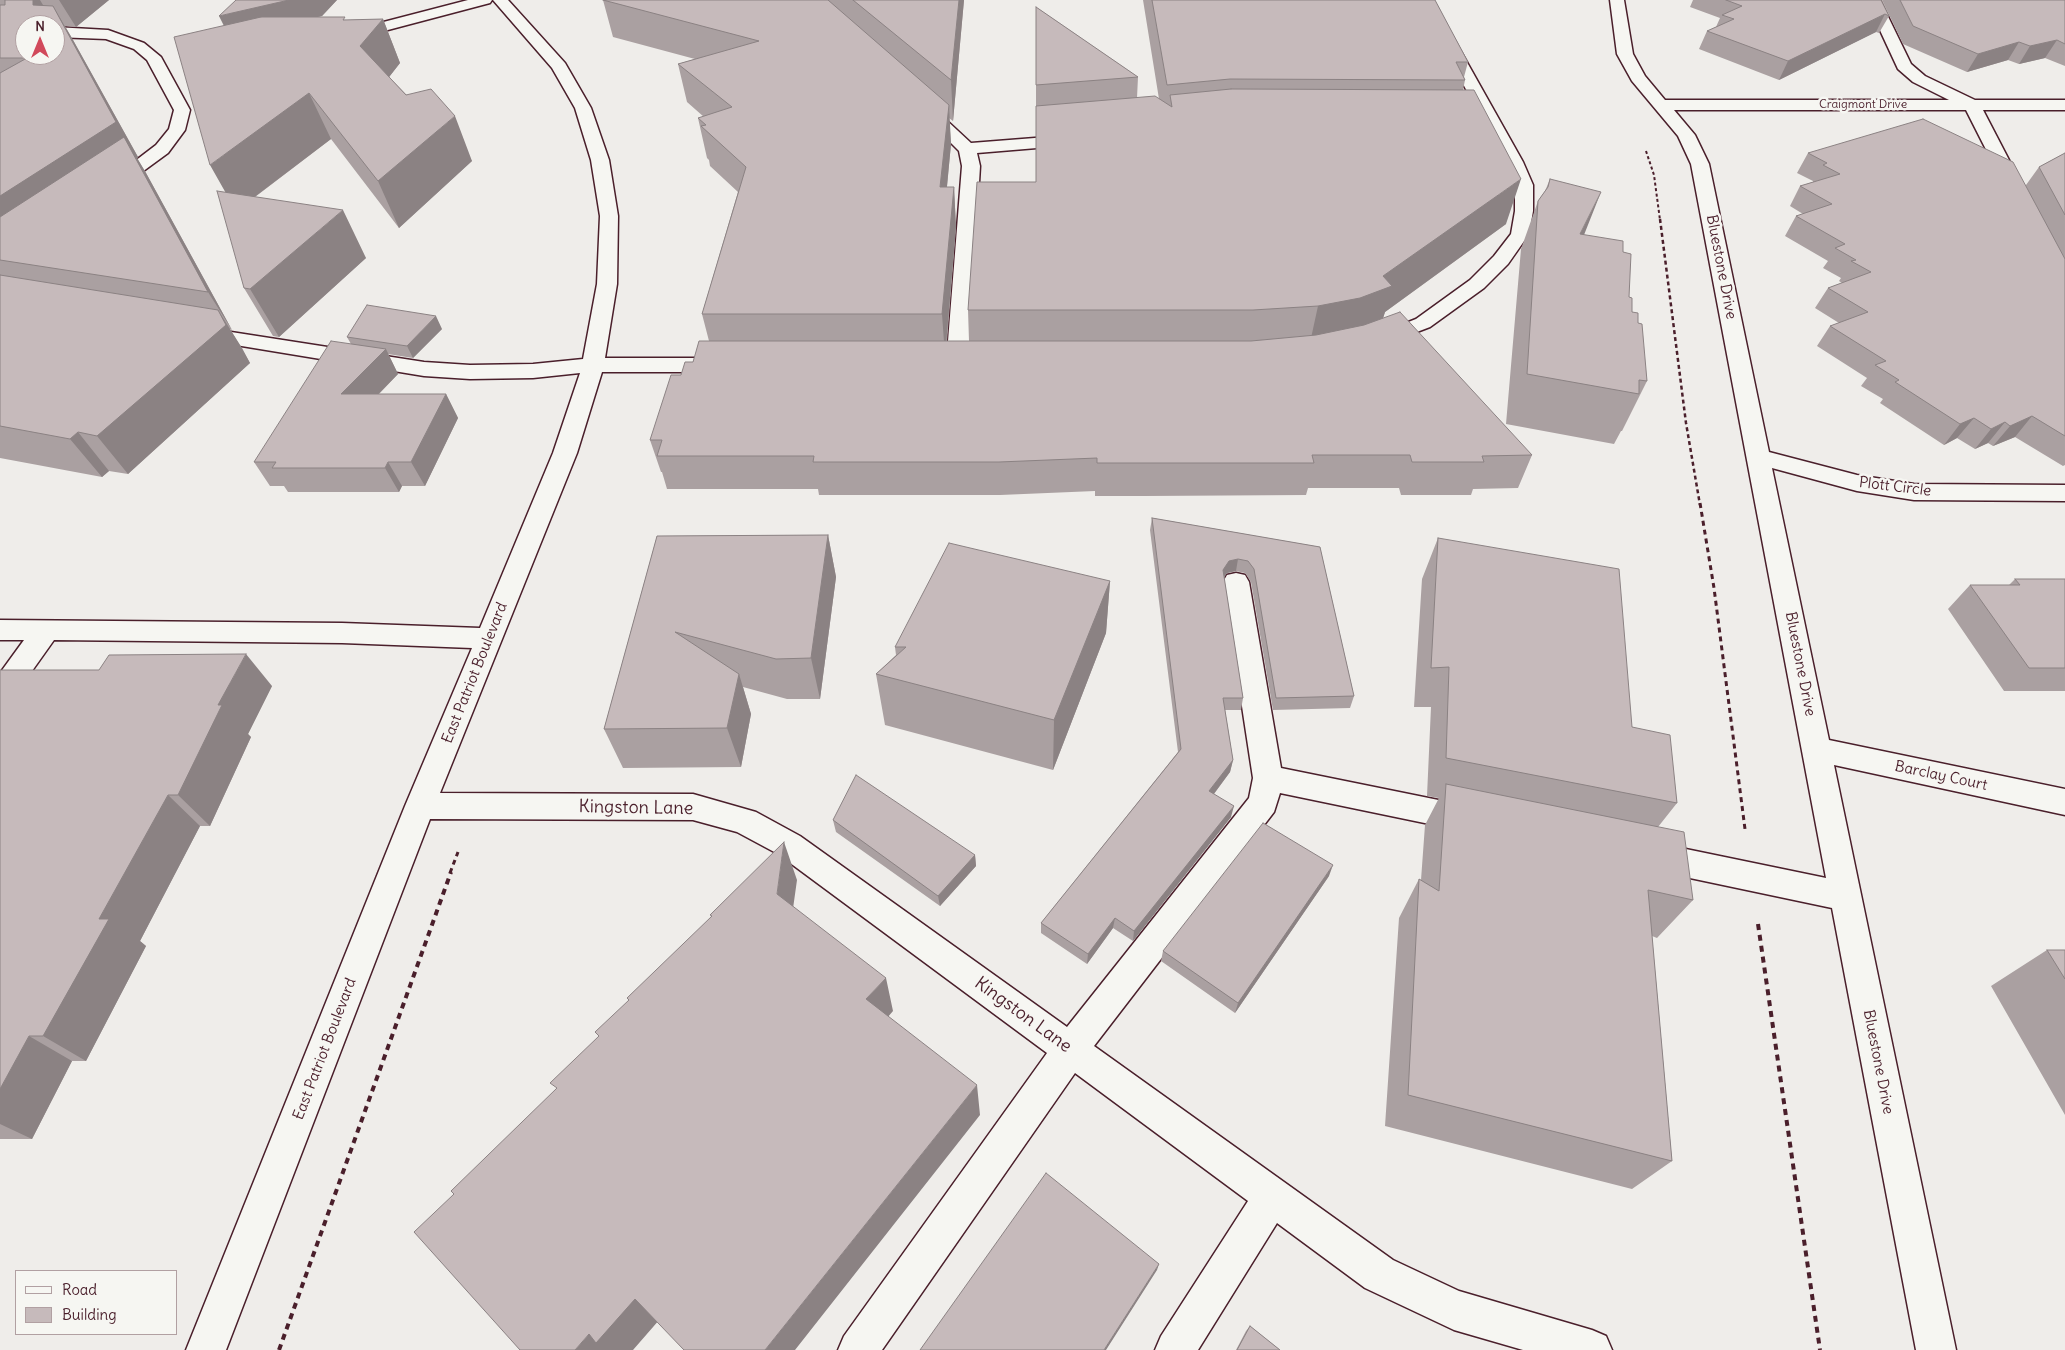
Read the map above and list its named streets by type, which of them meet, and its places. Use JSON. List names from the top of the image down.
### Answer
{
  "streets": {
    "street": [
      "Craigmont Drive",
      "Bluestone Drive",
      "Plott Circle",
      "East Patriot Boulevard",
      "Barclay Court",
      "Kingston Lane"
    ]
  },
  "crossings": [
    ["Craigmont Drive", "Bluestone Drive"],
    ["Bluestone Drive", "Plott Circle"],
    ["Bluestone Drive", "Barclay Court"],
    ["East Patriot Boulevard", "Kingston Lane"]
  ],
  "legend": ["Road", "Building"],
  "north": "top"
}
